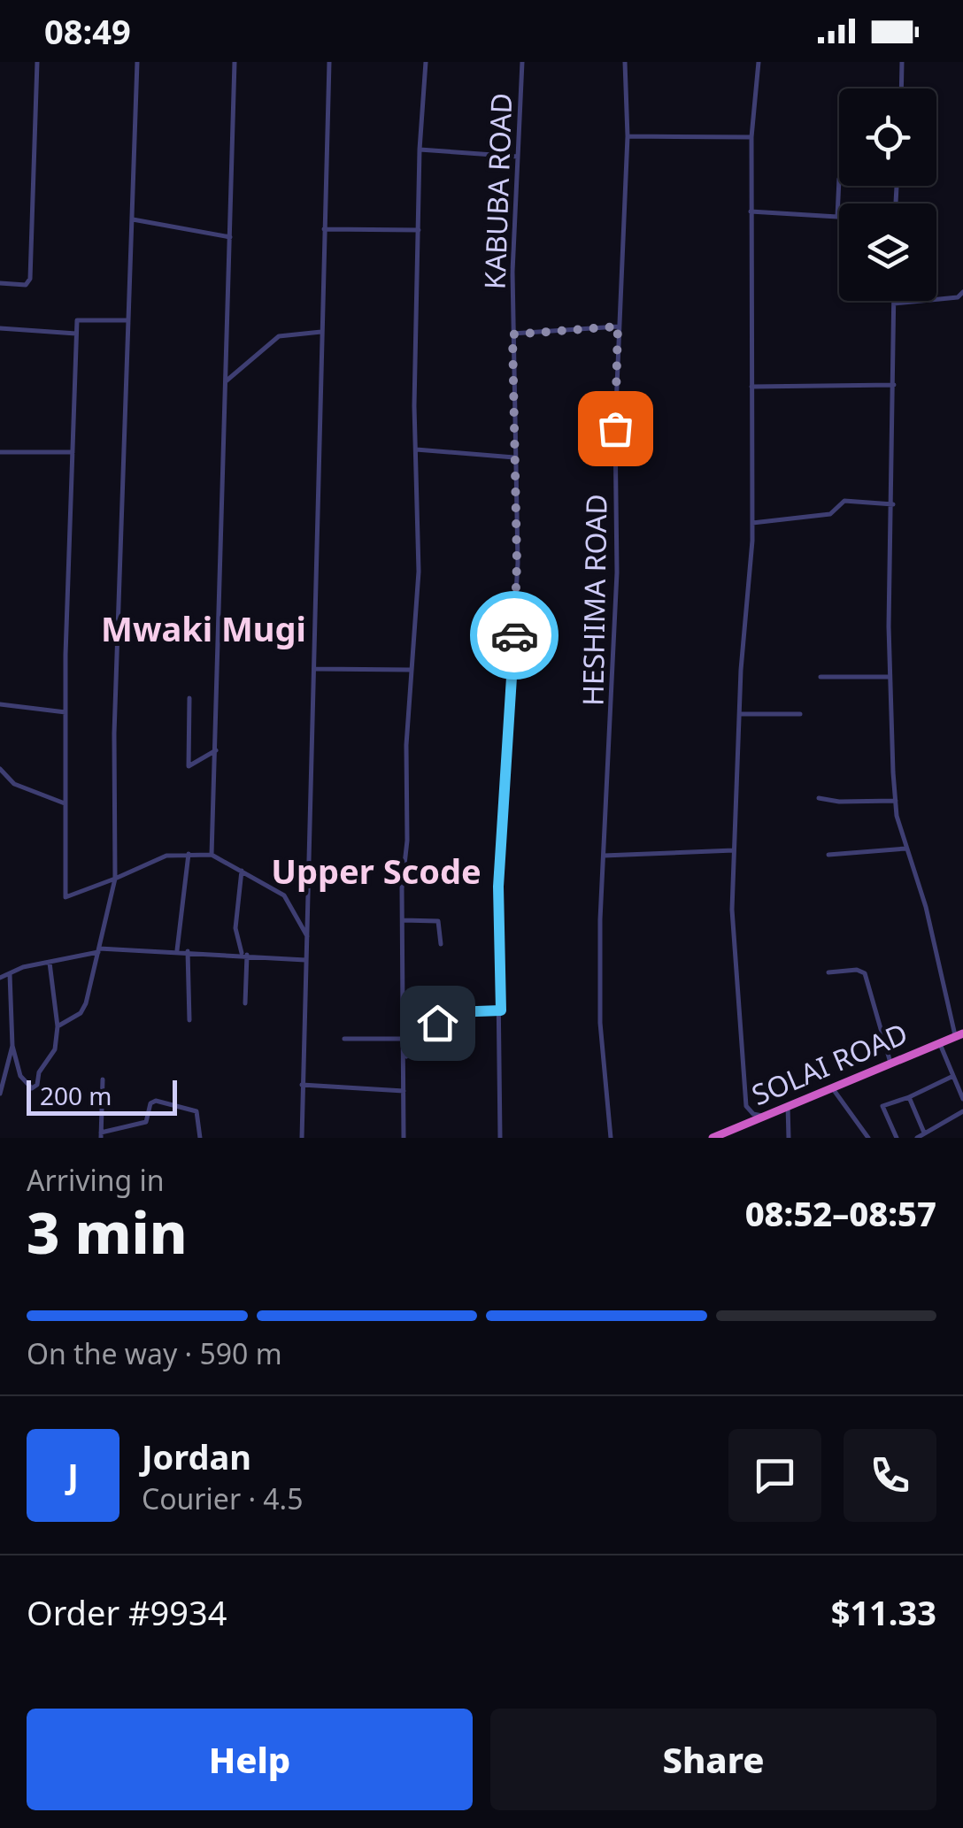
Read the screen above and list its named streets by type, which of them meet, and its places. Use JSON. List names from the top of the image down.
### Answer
{
  "streets": {
    "highway": ["SOLAI ROAD"],
    "street": ["KABUBA ROAD", "HESHIMA ROAD"]
  },
  "districts": ["Mwaki Mugi", "Upper Scode"],
  "scale_bar": "200 m",
  "page": {
    "status": "08:49",
    "scale": "200 m",
    "heading": ["3 min", "Arriving in", "08:52–08:57"],
    "panel": [
      "Jordan",
      "Courier · 4.5",
      "Order #9934",
      "$11.33"
    ],
    "bar": "On the way · 590 m",
    "round": "J",
    "buttons": ["Help", "Share"]
  }
}
